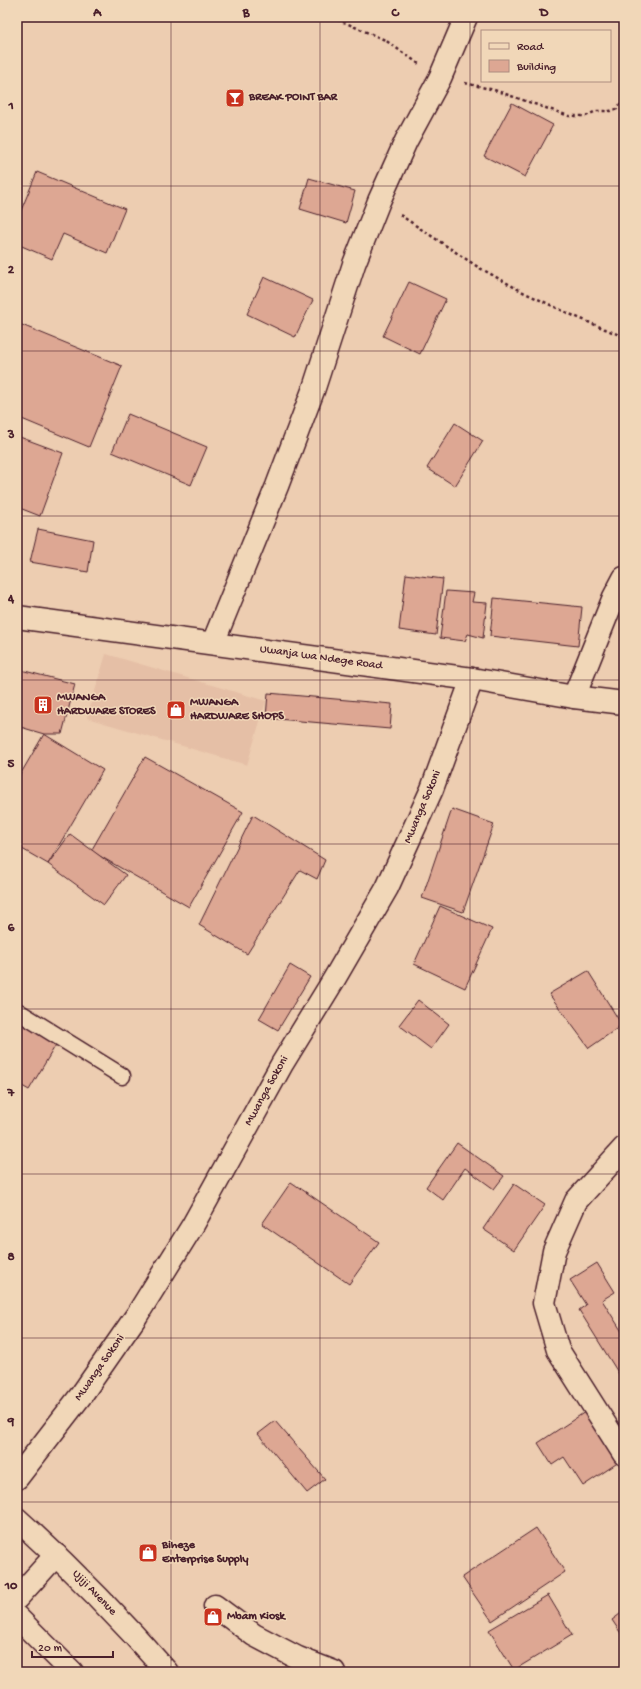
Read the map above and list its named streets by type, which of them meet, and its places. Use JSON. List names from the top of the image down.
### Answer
{
  "streets": {
    "street": ["Uwanja wa Ndege Road", "Mwanga Sokoni", "Ujiji Avenue"]
  },
  "crossings": [
    ["Uwanja wa Ndege Road", "Mwanga Sokoni"]
  ],
  "places": {
    "bar": ["BREAK POINT BAR"],
    "building": ["MWANGA HARDWARE STORES"],
    "shop": ["MWANGA HARDWARE SHOPS", "Biheze Enterprise Supply", "Mbam Kiosk"]
  },
  "legend": ["Road", "Building"],
  "scale_bar": "20 m",
  "grid": {
    "columns": [
      "A",
      "B",
      "C",
      "D"
    ],
    "rows": [
      "1",
      "2",
      "3",
      "4",
      "5",
      "6",
      "7",
      "8",
      "9",
      "10"
    ]
  }
}
